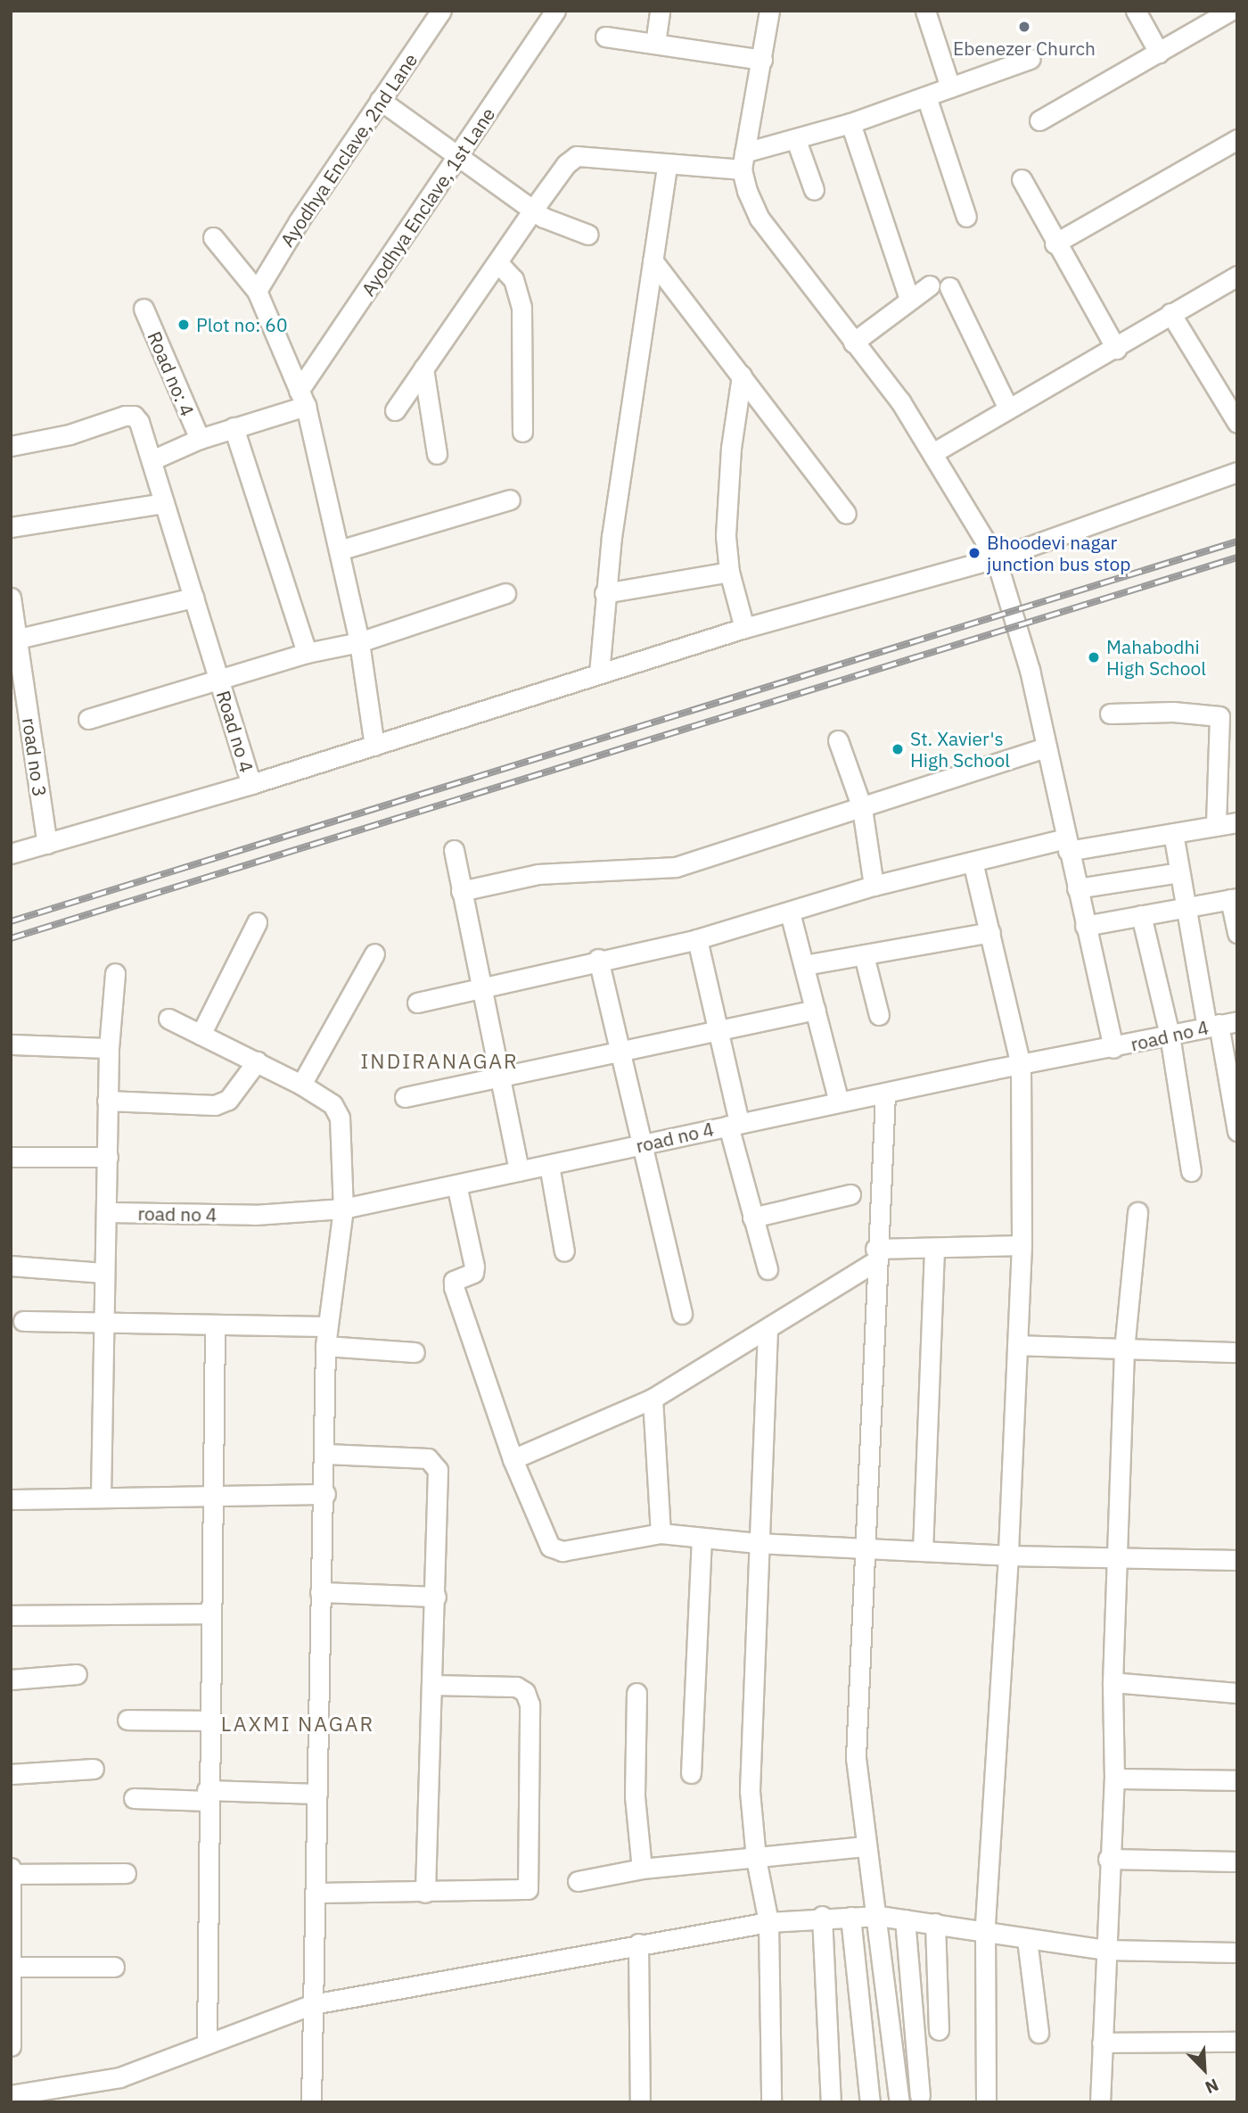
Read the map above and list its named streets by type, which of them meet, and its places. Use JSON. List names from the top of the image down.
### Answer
{
  "streets": {
    "street": [
      "Ayodhya Enclave, 2nd Lane",
      "Ayodhya Enclave, 1st Lane",
      "Road no: 4",
      "Road no 4",
      "road no 3",
      "road no 4"
    ]
  },
  "districts": ["INDIRANAGAR", "LAXMI NAGAR"],
  "places": [
    "Ebenezer Church",
    "Plot no: 60",
    "Bhoodevi nagar junction bus stop",
    "Mahabodhi High School",
    "St. Xavier's High School"
  ],
  "north": "bottom right"
}
